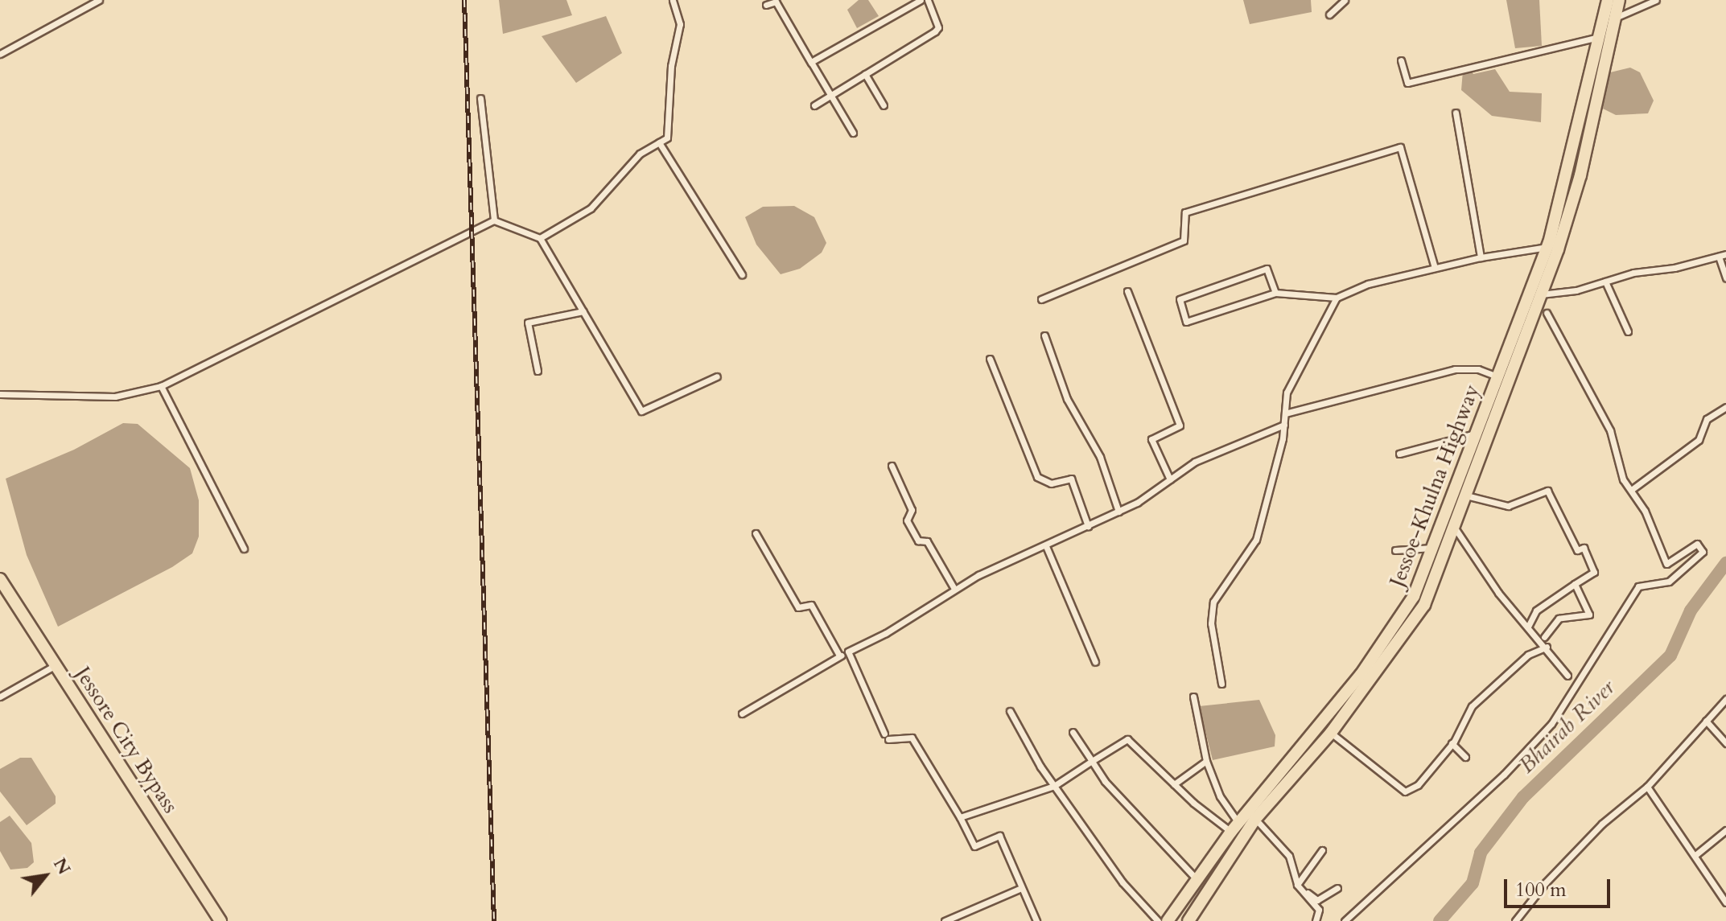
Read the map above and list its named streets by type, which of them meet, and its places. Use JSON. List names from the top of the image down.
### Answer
{
  "streets": {
    "highway": ["Jessoe-Khulna Highway", "Jessore City Bypass"]
  },
  "water": ["Bhairab River"],
  "scale_bar": "100 m",
  "north": "top right"
}
